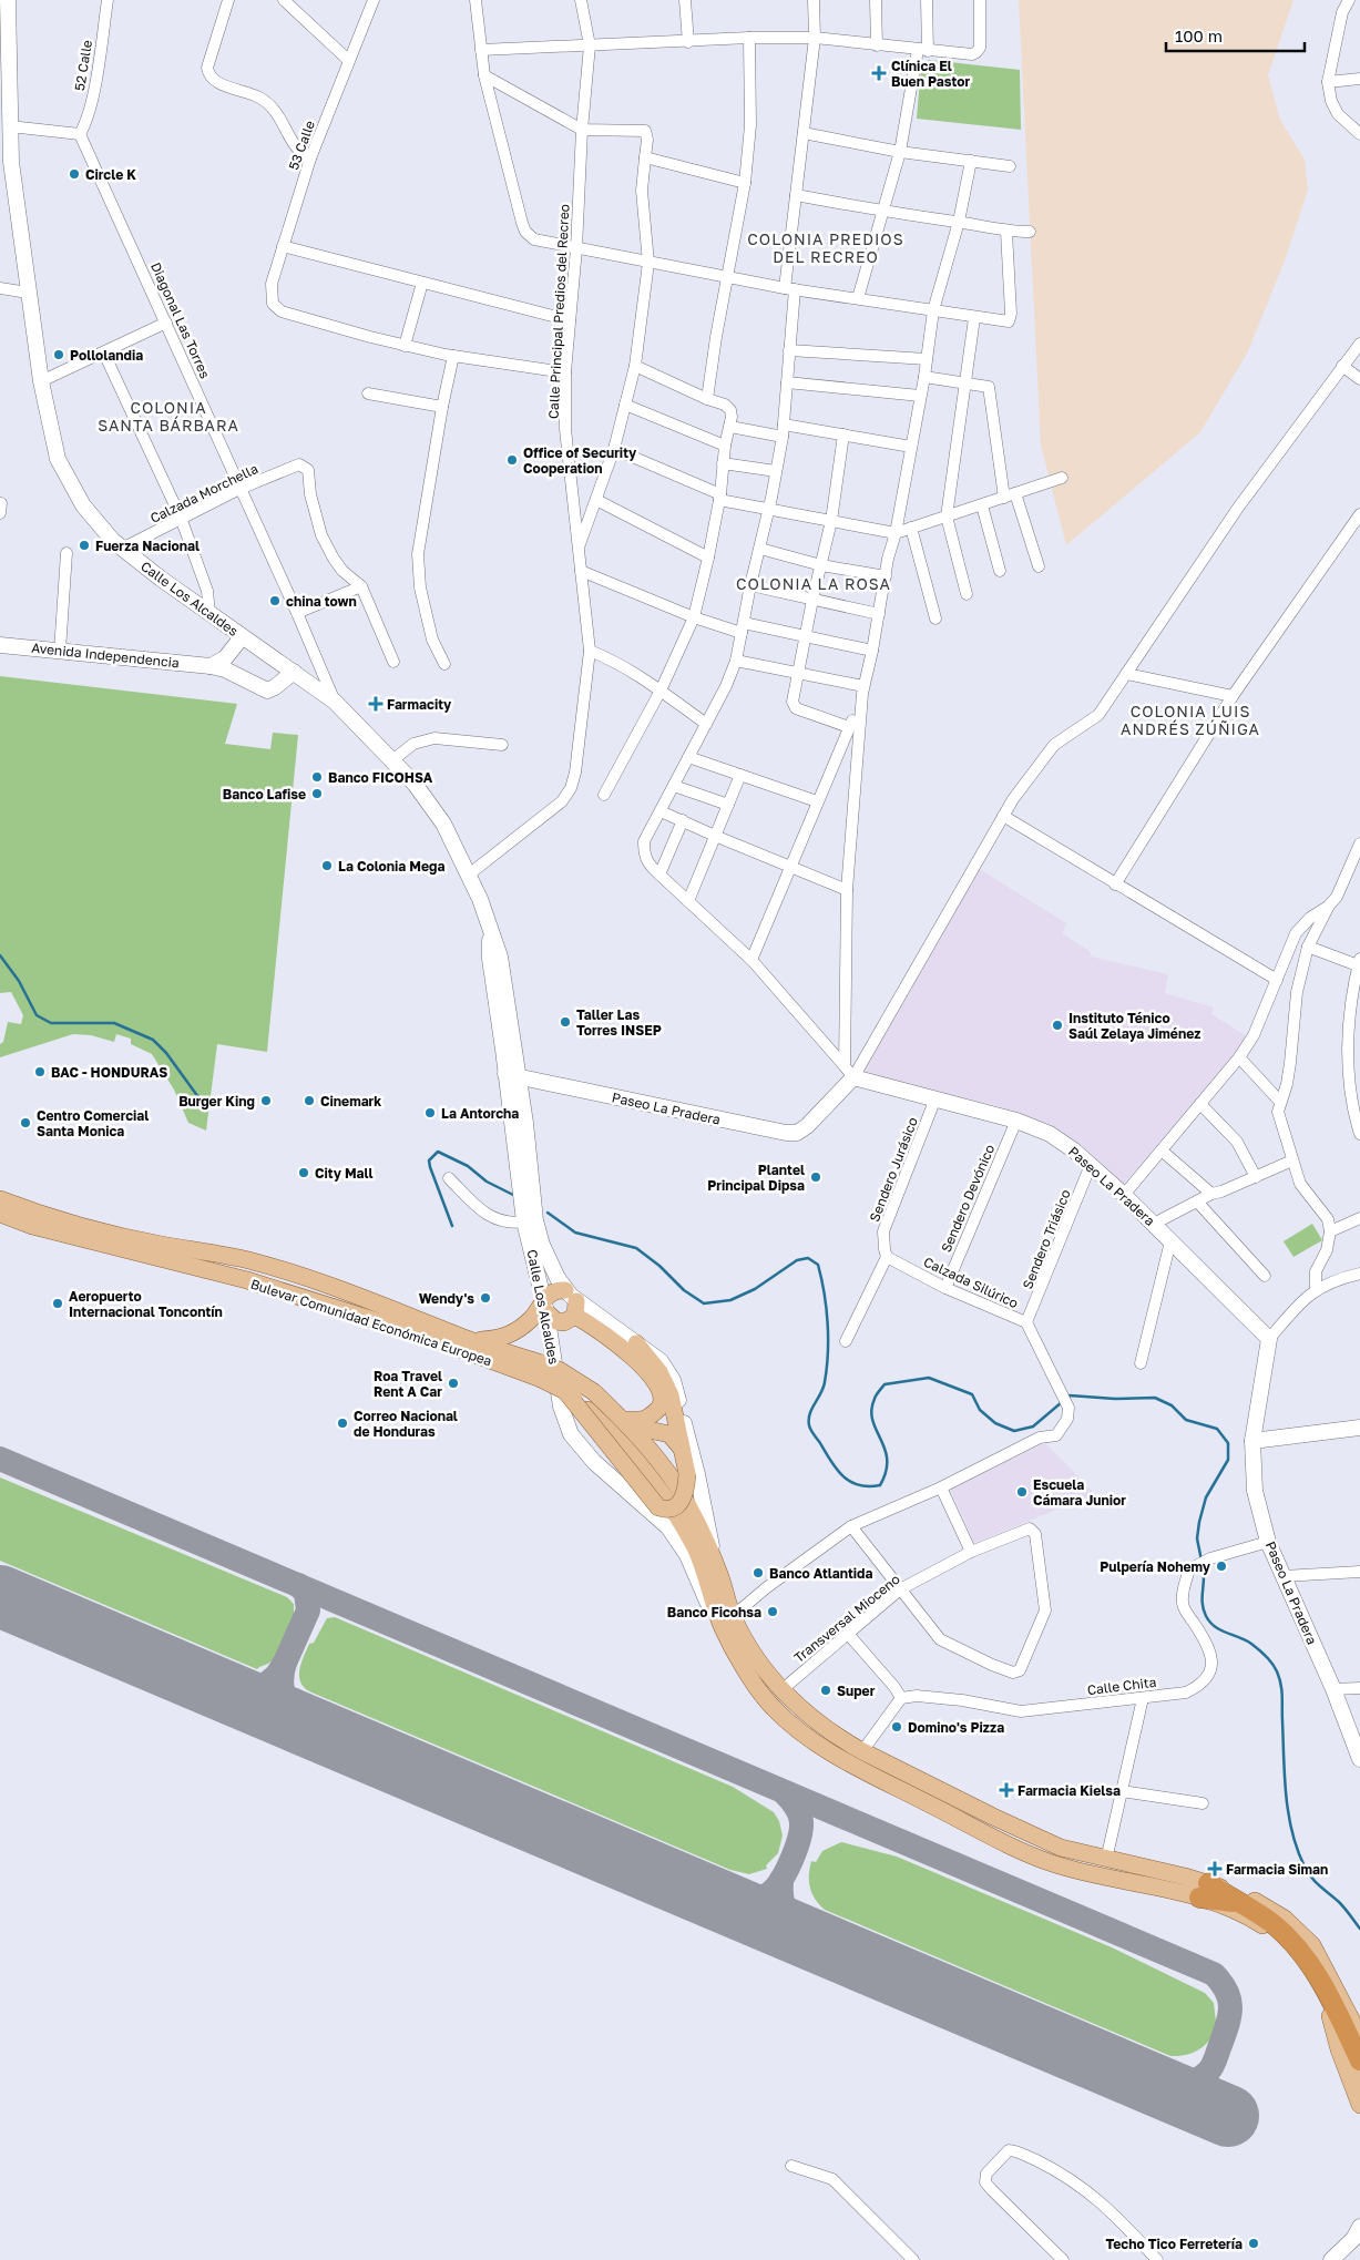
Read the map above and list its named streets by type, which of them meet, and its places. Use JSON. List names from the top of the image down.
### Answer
{
  "streets": {
    "main road": [
      "Calle Los Alcaldes",
      "Avenida Independencia",
      "Paseo La Pradera",
      "Bulevar Comunidad Económica Europea"
    ],
    "street": [
      "52 Calle",
      "53 Calle",
      "Calle Principal Predios del Recreo",
      "Diagonal Las Torres",
      "Calzada Morchella",
      "Sendero Jurásico",
      "Sendero Devónico",
      "Sendero Triásico",
      "Calzada Silúrico",
      "Transversal Mioceno",
      "Calle Chita"
    ]
  },
  "crossings": [
    ["52 Calle", "Diagonal Las Torres"],
    ["Calle Principal Predios del Recreo", "Calle Los Alcaldes"],
    ["Diagonal Las Torres", "Calzada Morchella"],
    ["Diagonal Las Torres", "Calle Los Alcaldes"],
    ["Calzada Morchella", "Calle Los Alcaldes"],
    ["Calle Los Alcaldes", "Avenida Independencia"],
    ["Calle Los Alcaldes", "Paseo La Pradera"],
    ["Calle Los Alcaldes", "Bulevar Comunidad Económica Europea"],
    ["Paseo La Pradera", "Sendero Jurásico"],
    ["Paseo La Pradera", "Sendero Devónico"],
    ["Paseo La Pradera", "Sendero Triásico"],
    ["Paseo La Pradera", "Calle Chita"],
    ["Sendero Jurásico", "Calzada Silúrico"],
    ["Sendero Devónico", "Calzada Silúrico"],
    ["Sendero Triásico", "Calzada Silúrico"],
    ["Bulevar Comunidad Económica Europea", "Transversal Mioceno"]
  ],
  "districts": [
    "COLONIA PREDIOS DEL RECREO",
    "COLONIA SANTA BÁRBARA",
    "COLONIA LA ROSA",
    "COLONIA LUIS ANDRÉS ZÚÑIGA"
  ],
  "places": {
    "health": [
      "Clínica El Buen Pastor",
      "Farmacity",
      "Farmacia Kielsa",
      "Farmacia Siman"
    ],
    "other": [
      "Circle K",
      "Pollolandia",
      "Office of Security Cooperation",
      "Fuerza Nacional",
      "china town",
      "Banco FICOHSA",
      "Banco Lafise",
      "La Colonia Mega",
      "Taller Las Torres INSEP",
      "Instituto Ténico Saúl Zelaya Jiménez",
      "BAC - HONDURAS",
      "Burger King",
      "Cinemark",
      "La Antorcha",
      "Centro Comercial Santa Monica",
      "City Mall",
      "Plantel Principal Dipsa",
      "Wendy's",
      "Aeropuerto Internacional Toncontín",
      "Roa Travel Rent A Car",
      "Correo Nacional de Honduras",
      "Escuela Cámara Junior",
      "Pulpería Nohemy",
      "Banco Atlantida",
      "Banco Ficohsa",
      "Super",
      "Domino's Pizza",
      "Techo Tico Ferretería"
    ]
  },
  "scale_bar": "100 m"
}
